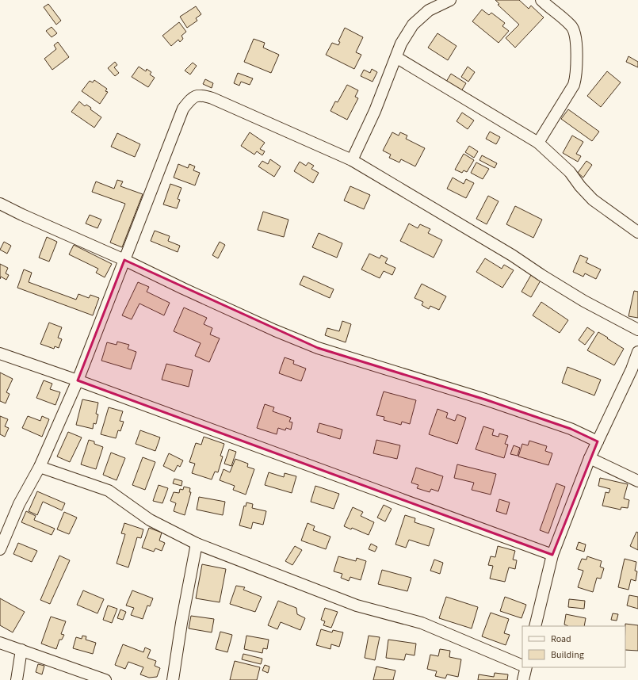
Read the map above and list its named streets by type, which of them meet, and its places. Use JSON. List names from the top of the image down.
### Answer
{
  "legend": ["Road", "Building"]
}
